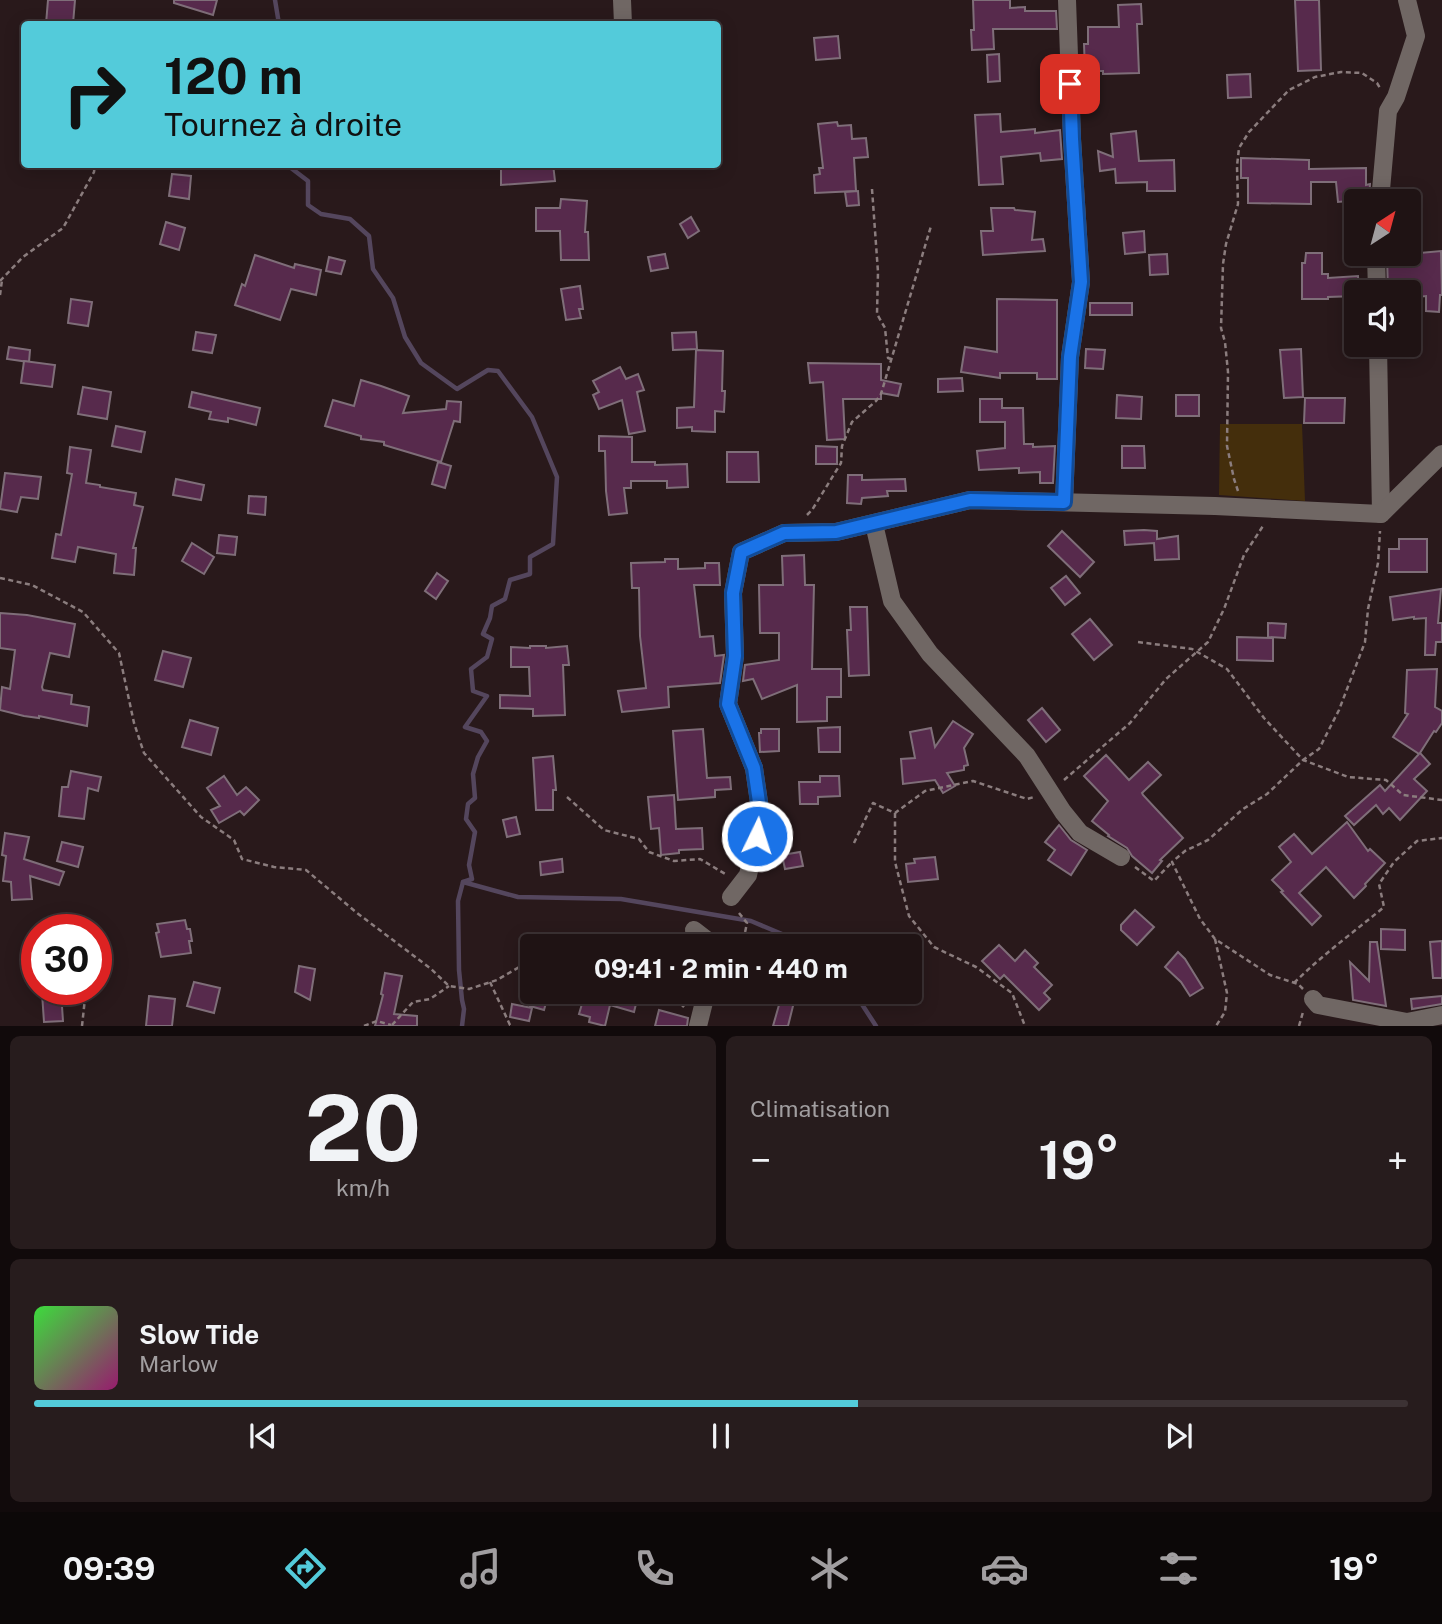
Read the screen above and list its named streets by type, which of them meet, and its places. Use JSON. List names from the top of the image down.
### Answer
{
  "north": "top right",
  "page": {
    "turn": ["120 m", "Tournez à droite"],
    "limit": "30",
    "trip": "09:41 · 2 min · 440 m",
    "tile": [
      ["20", "km/h"],
      "Climatisation"
    ],
    "heat": ["−", "19°", "+"],
    "song": ["Slow Tide", "Marlow"],
    "tabs": ["09:39", "19°"]
  }
}
